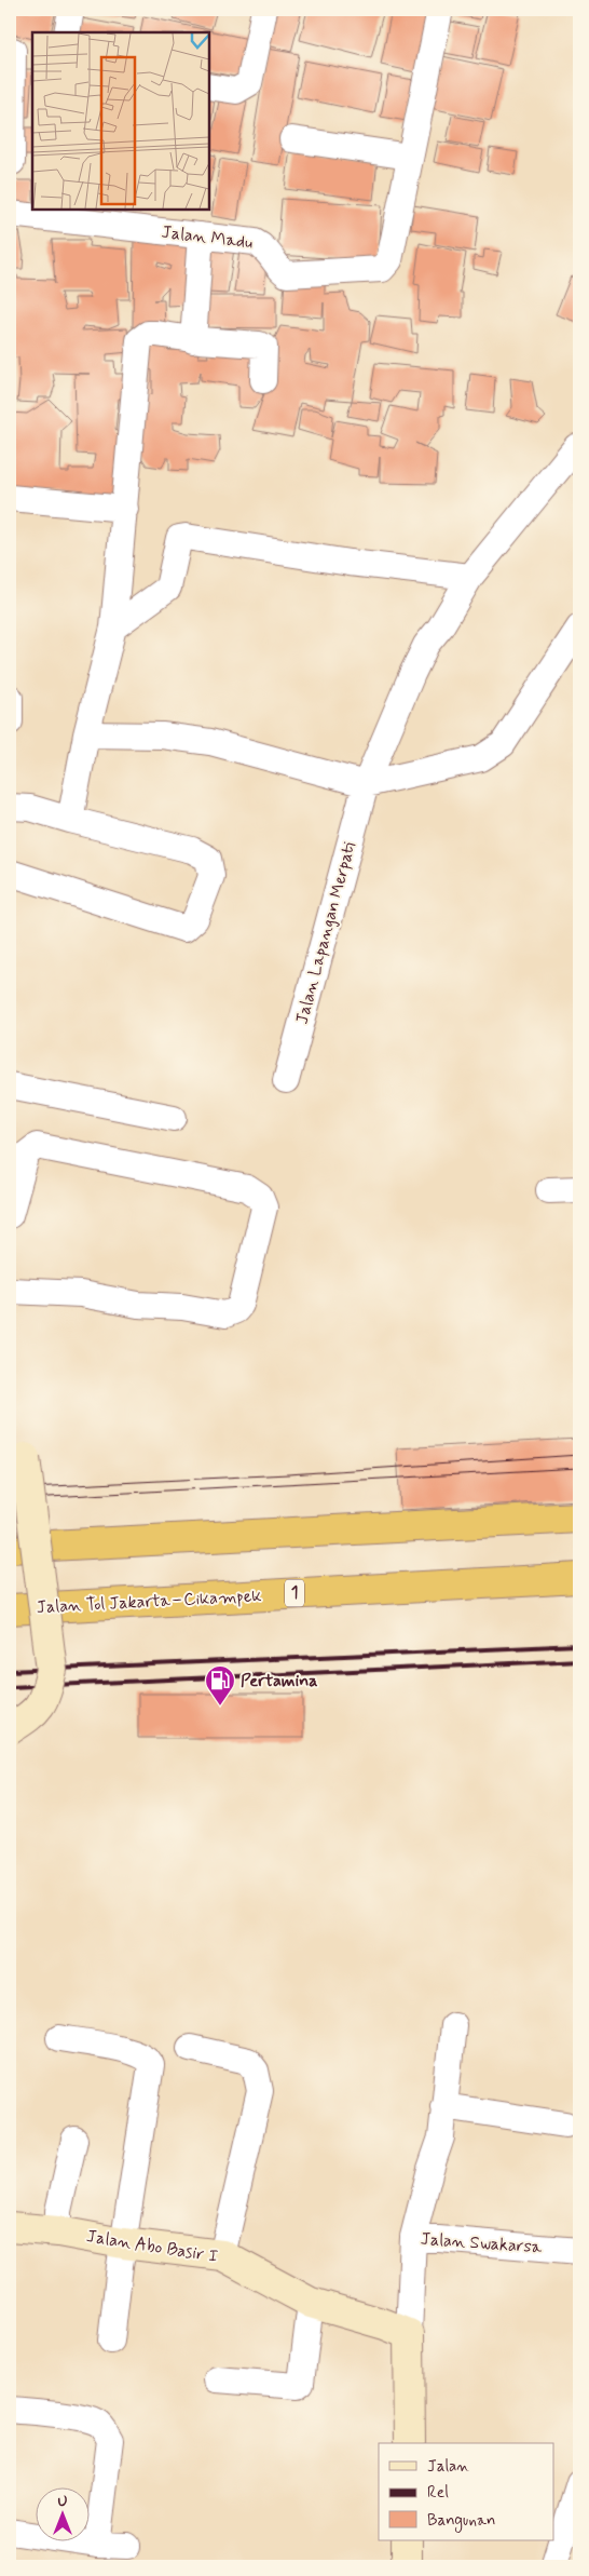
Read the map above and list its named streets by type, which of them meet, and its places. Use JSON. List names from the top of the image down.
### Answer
{
  "streets": {
    "highway": ["1", "Jalan Tol Jakarta–Cikampek"],
    "street": [
      "Jalan Madu",
      "Jalan Lapangan Merpati",
      "Jalan Swakarsa",
      "Jalan Abo Basir I"
    ]
  },
  "crossings": [
    ["Jalan Swakarsa", "Jalan Abo Basir I"]
  ],
  "places": {
    "fuel station": ["Pertamina"]
  },
  "legend": ["Jalan", "Rel", "Bangunan"],
  "north": "top"
}
